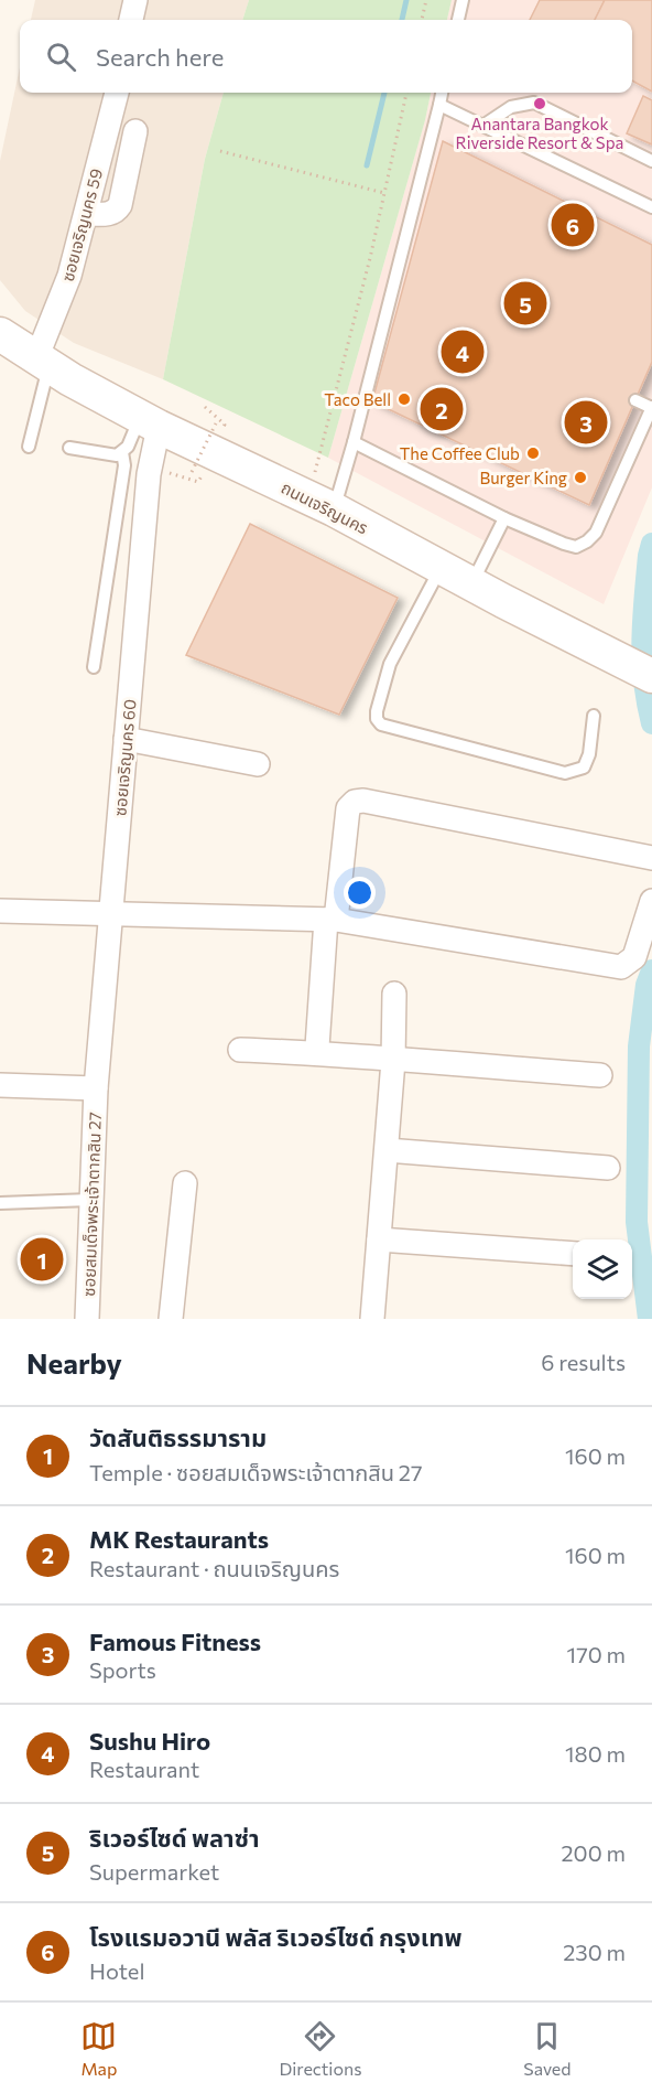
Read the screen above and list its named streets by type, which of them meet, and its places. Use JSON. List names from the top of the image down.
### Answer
{
  "streets": {
    "main road": ["ถนนเจริญนคร"],
    "street": ["ซอยเจริญนคร 59", "ซอยเจริญนคร 60", "ซอยสมเด็จพระเจ้าตากสิน 27"]
  },
  "crossings": [
    ["ซอยเจริญนคร 59", "ถนนเจริญนคร"],
    ["ถนนเจริญนคร", "ซอยเจริญนคร 60"],
    ["ซอยเจริญนคร 60", "ซอยสมเด็จพระเจ้าตากสิน 27"]
  ],
  "places": [
    "Anantara Bangkok Riverside Resort & Spa",
    "Taco Bell",
    "The Coffee Club",
    "Burger King"
  ],
  "page": {
    "search": "Search here",
    "pins": [
      "6",
      "5",
      "4",
      "2",
      "3",
      "1"
    ],
    "heading": ["Nearby", "6 results"],
    "list": [
      {
        "mark": "1",
        "name": "วัดสันติธรรมาราม",
        "note": "Temple · ซอยสมเด็จพระเจ้าตากสิน 27",
        "value": "160 m"
      },
      {
        "mark": "2",
        "name": "MK Restaurants",
        "note": "Restaurant · ถนนเจริญนคร",
        "value": "160 m"
      },
      {
        "mark": "3",
        "name": "Famous Fitness",
        "note": "Sports",
        "value": "170 m"
      },
      {
        "mark": "4",
        "name": "Sushu Hiro",
        "note": "Restaurant",
        "value": "180 m"
      },
      {
        "mark": "5",
        "name": "ริเวอร์ไซด์ พลาซ่า",
        "note": "Supermarket",
        "value": "200 m"
      },
      {
        "mark": "6",
        "name": "โรงแรมอวานี พลัส ริเวอร์ไซด์ กรุงเทพ",
        "note": "Hotel",
        "value": "230 m"
      }
    ],
    "nav": ["Map", "Directions", "Saved"]
  }
}
